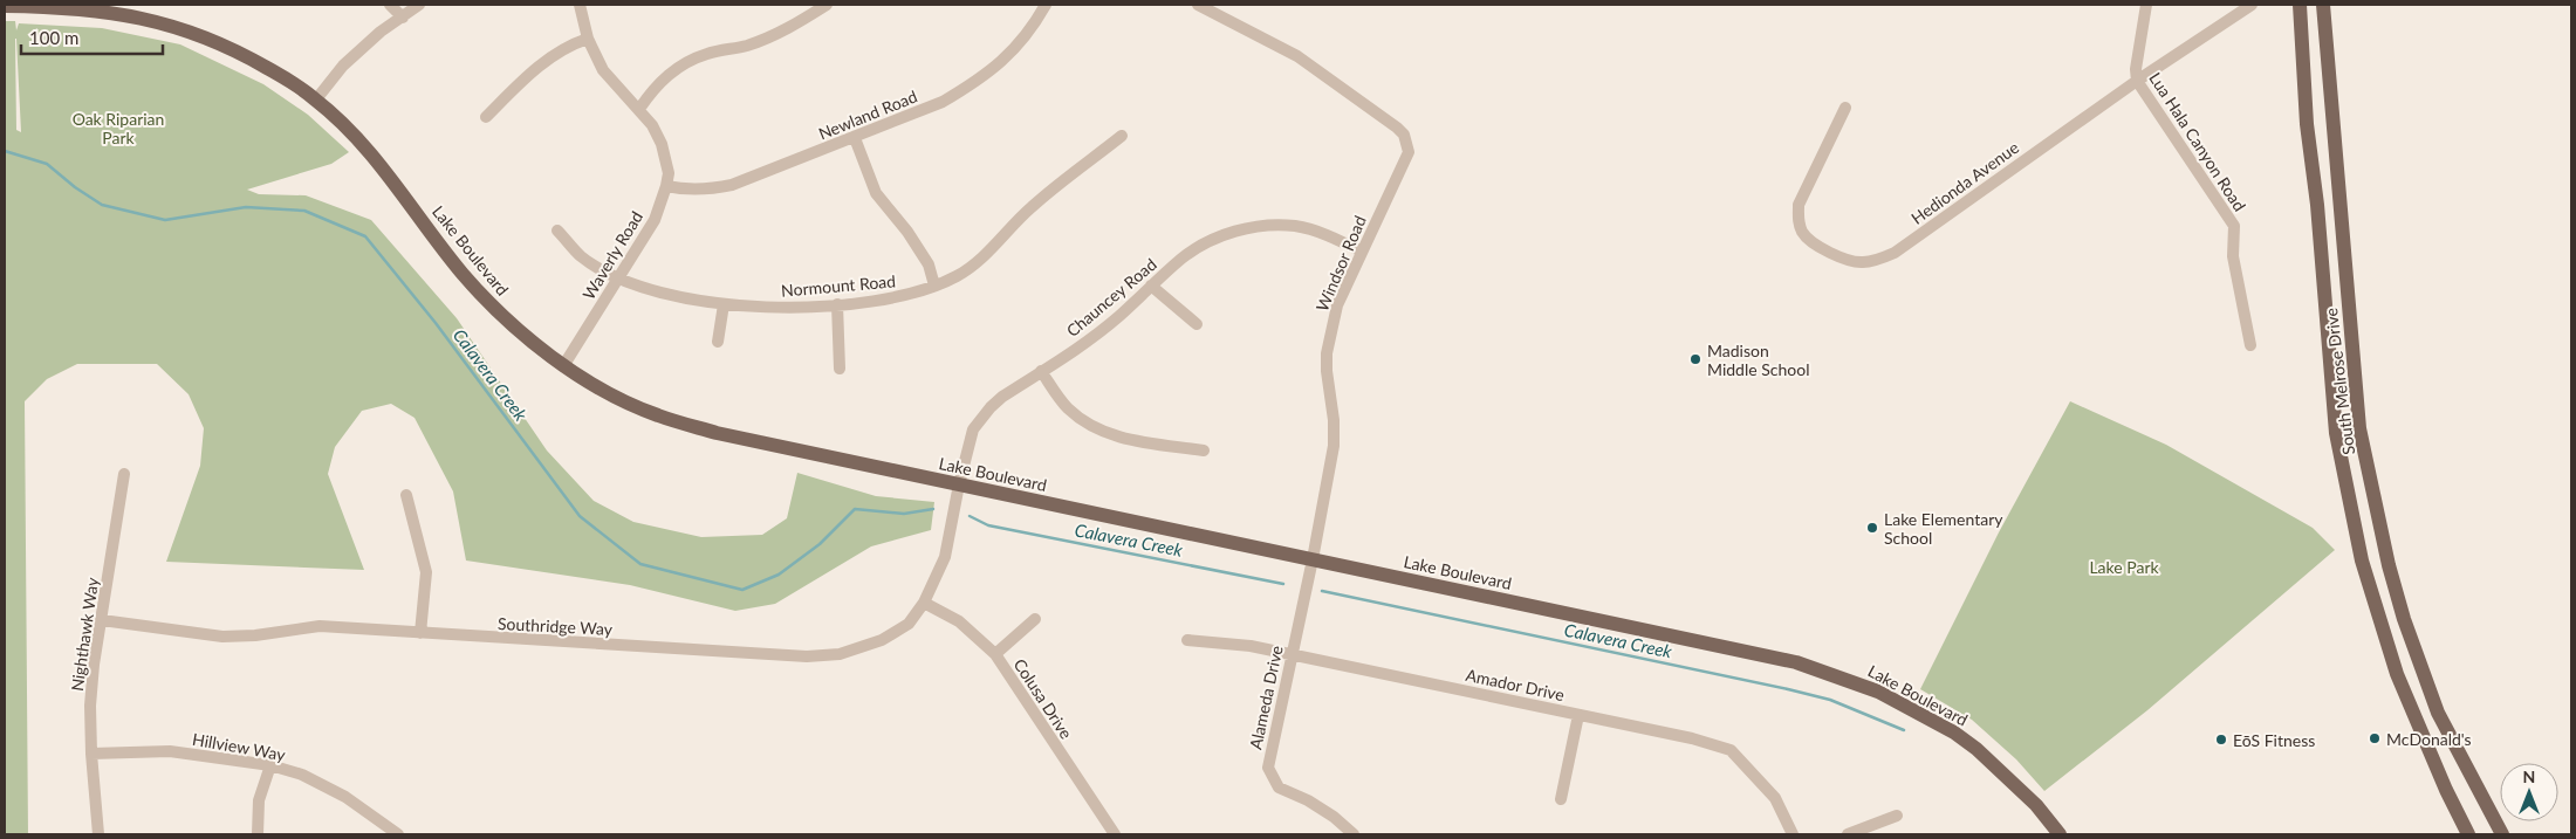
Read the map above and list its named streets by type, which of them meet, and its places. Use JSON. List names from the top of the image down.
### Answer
{
  "streets": {
    "main road": ["Lake Boulevard", "South Melrose Drive"],
    "street": [
      "Newland Road",
      "Lua Hala Canyon Road",
      "Hedionda Avenue",
      "Waverly Road",
      "Windsor Road",
      "Normount Road",
      "Chauncey Road",
      "Southridge Way",
      "Nighthawk Way",
      "Amador Drive",
      "Alameda Drive",
      "Colusa Drive",
      "Hillview Way"
    ]
  },
  "crossings": [
    ["Newland Road", "Waverly Road"],
    ["Lua Hala Canyon Road", "Hedionda Avenue"],
    ["Lake Boulevard", "Waverly Road"],
    ["Lake Boulevard", "Windsor Road"],
    ["Lake Boulevard", "Chauncey Road"],
    ["Lake Boulevard", "Alameda Drive"],
    ["Waverly Road", "Normount Road"],
    ["Windsor Road", "Chauncey Road"],
    ["Windsor Road", "Alameda Drive"],
    ["Chauncey Road", "Southridge Way"],
    ["Southridge Way", "Nighthawk Way"],
    ["Southridge Way", "Colusa Drive"],
    ["Nighthawk Way", "Hillview Way"],
    ["Amador Drive", "Alameda Drive"]
  ],
  "water": ["Calavera Creek"],
  "parks": ["Oak Riparian Park", "Lake Park"],
  "places": [
    "Madison Middle School",
    "Lake Elementary School",
    "McDonald's",
    "EōS Fitness"
  ],
  "scale_bar": "100 m",
  "north": "top"
}
